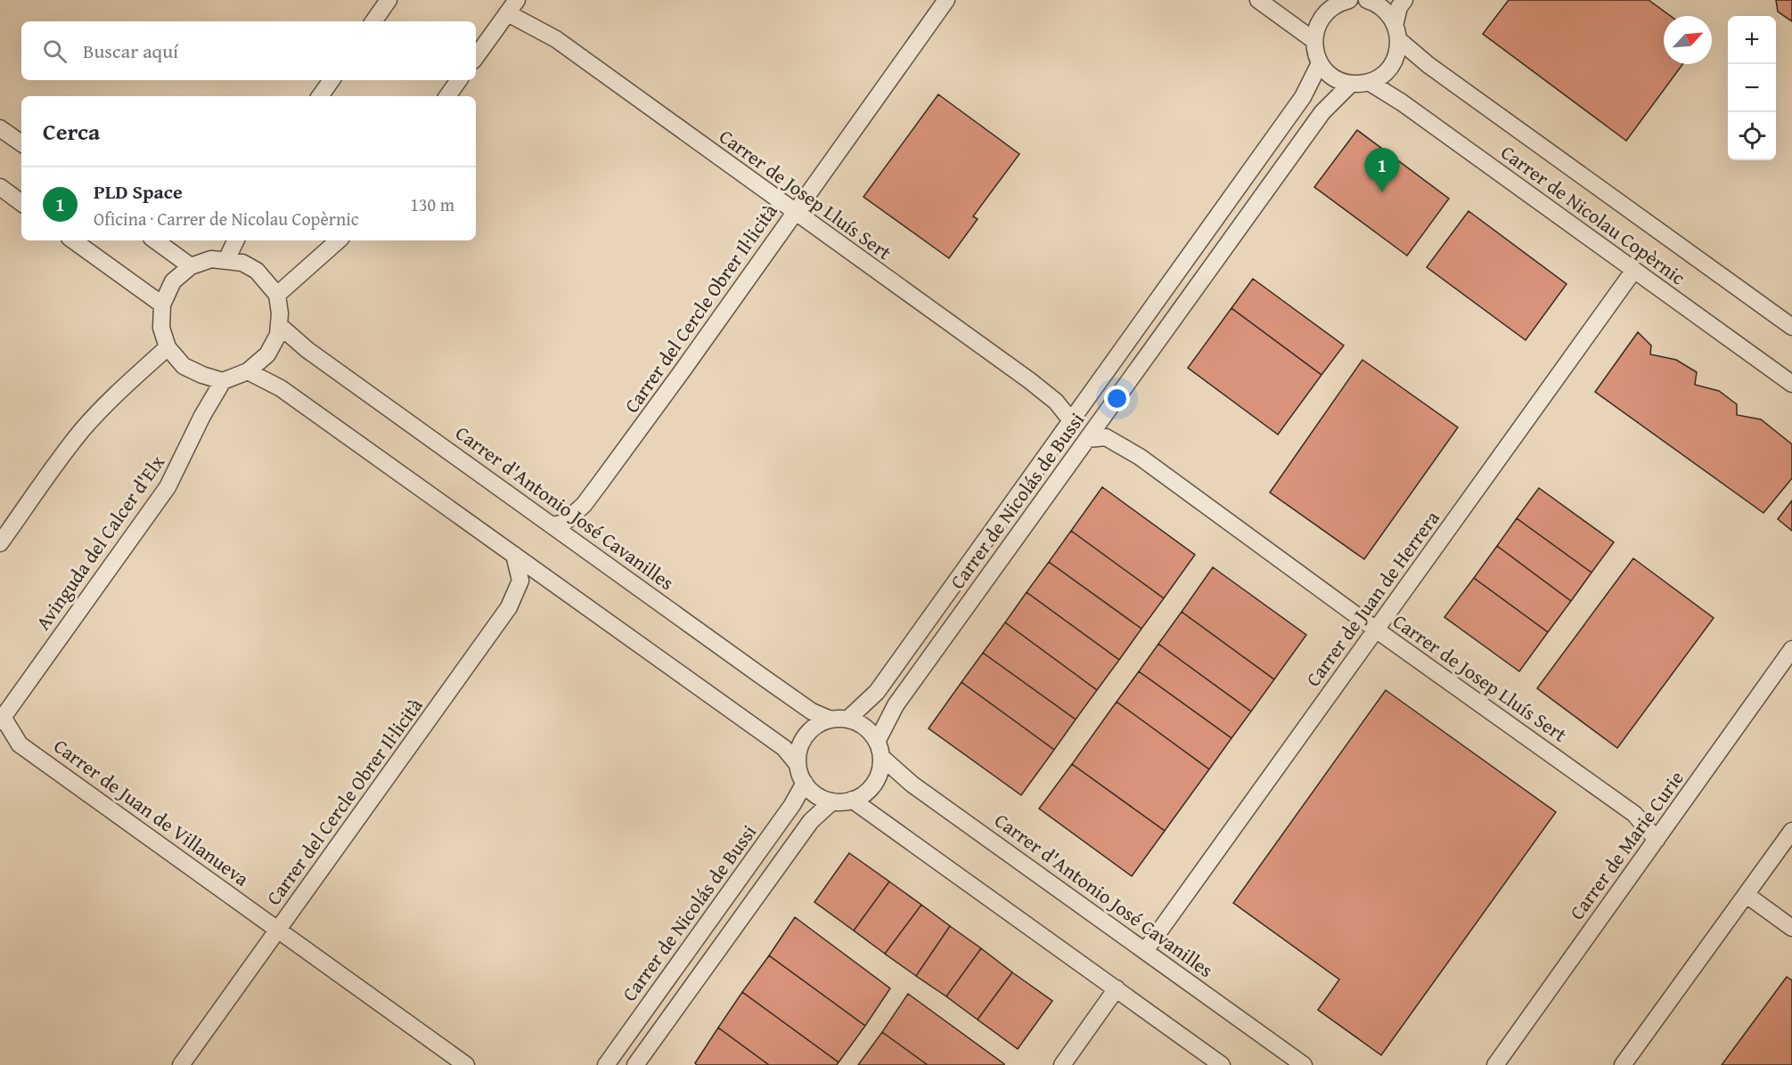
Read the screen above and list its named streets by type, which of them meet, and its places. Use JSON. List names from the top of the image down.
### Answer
{
  "streets": {
    "street": [
      "Carrer de Josep Lluís Sert",
      "Carrer de Nicolau Copèrnic",
      "Carrer del Cercle Obrer Il·licità",
      "Carrer de Nicolás de Bussi",
      "Carrer d'Antonio José Cavanilles",
      "Avinguda del Calcer d'Elx",
      "Carrer de Juan de Herrera",
      "Carrer de Juan de Villanueva",
      "Carrer de Marie Curie"
    ]
  },
  "crossings": [
    ["Carrer de Josep Lluís Sert", "Carrer del Cercle Obrer Il·licità"],
    ["Carrer de Josep Lluís Sert", "Carrer de Nicolás de Bussi"],
    ["Carrer de Josep Lluís Sert", "Carrer de Juan de Herrera"],
    ["Carrer de Josep Lluís Sert", "Carrer de Marie Curie"],
    ["Carrer de Nicolau Copèrnic", "Carrer de Juan de Herrera"],
    ["Carrer del Cercle Obrer Il·licità", "Carrer d'Antonio José Cavanilles"],
    ["Carrer del Cercle Obrer Il·licità", "Carrer de Juan de Villanueva"],
    ["Carrer de Nicolás de Bussi", "Carrer d'Antonio José Cavanilles"],
    ["Carrer d'Antonio José Cavanilles", "Avinguda del Calcer d'Elx"],
    ["Carrer d'Antonio José Cavanilles", "Carrer de Juan de Herrera"],
    ["Avinguda del Calcer d'Elx", "Carrer de Juan de Villanueva"]
  ],
  "north": "top right",
  "page": {
    "map_buttons": ["+", "−"],
    "search": "Buscar aquí",
    "heading": "Cerca",
    "pins": "1",
    "list": [
      {
        "mark": "1",
        "name": "PLD Space",
        "note": "Oficina · Carrer de Nicolau Copèrnic",
        "value": "130 m"
      }
    ]
  }
}
